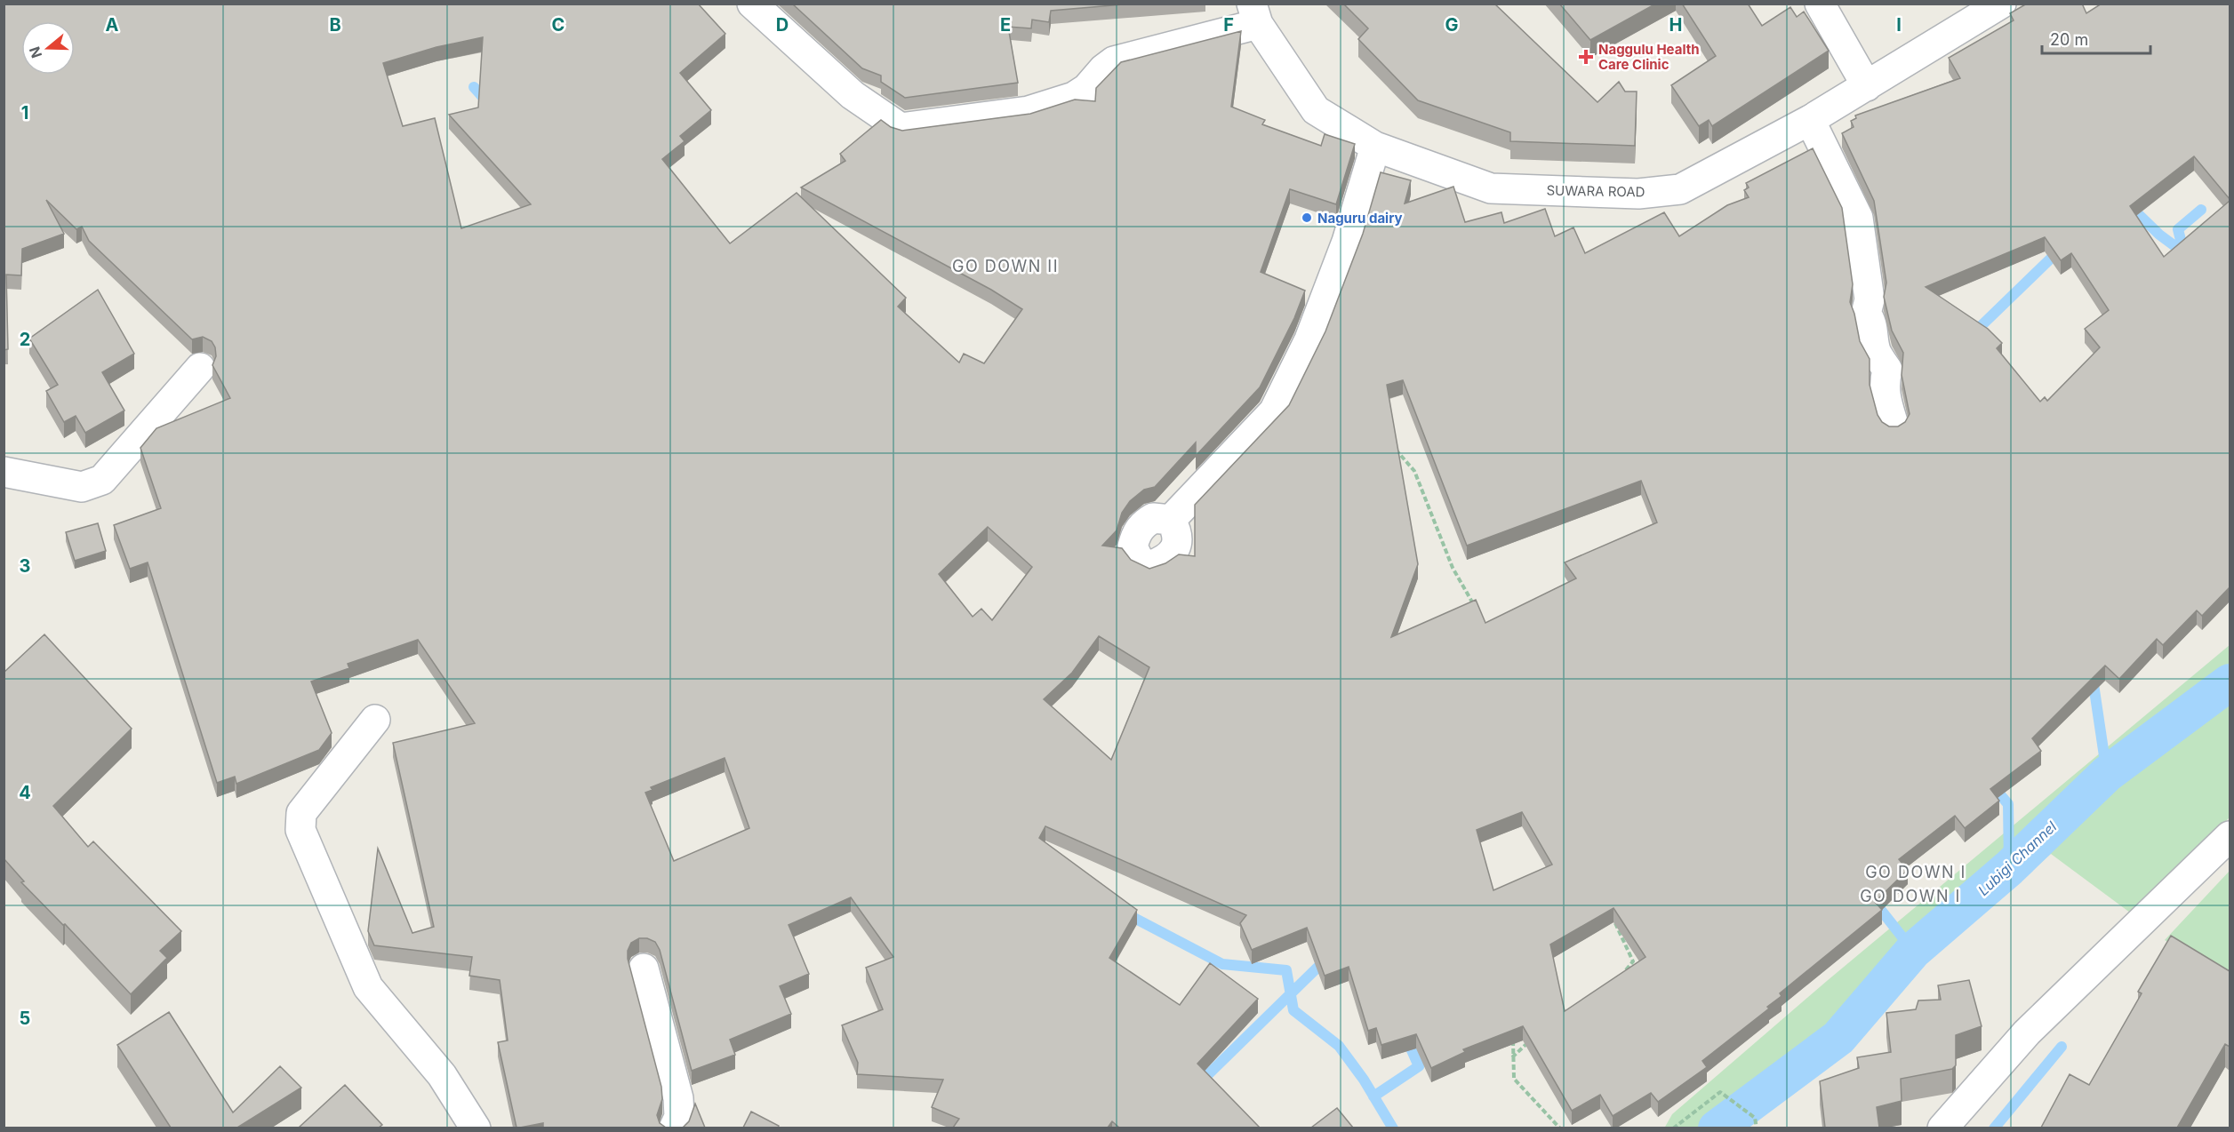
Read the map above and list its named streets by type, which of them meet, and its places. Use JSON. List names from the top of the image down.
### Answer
{
  "streets": {
    "street": ["SUWARA ROAD"]
  },
  "districts": ["GO DOWN II", "GO DOWN I", "GO DOWN I"],
  "water": ["Lubigi Channel"],
  "places": {
    "health": ["Naggulu Health Care Clinic"],
    "other": ["Naguru dairy"]
  },
  "scale_bar": "20 m",
  "north": "left",
  "grid": {
    "columns": [
      "A",
      "B",
      "C",
      "D",
      "E",
      "F",
      "G",
      "H",
      "I"
    ],
    "rows": [
      "1",
      "2",
      "3",
      "4",
      "5"
    ]
  }
}
